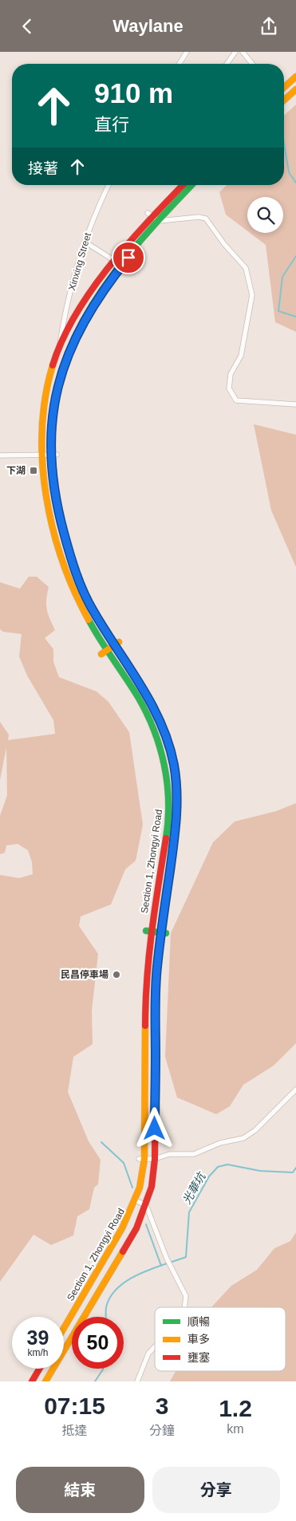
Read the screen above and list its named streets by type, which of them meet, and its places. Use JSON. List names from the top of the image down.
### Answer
{
  "streets": {
    "main road": ["Section 1, Zhongyi Road"],
    "street": ["Xinxing Street"]
  },
  "crossings": [
    ["Xinxing Street", "Section 1, Zhongyi Road"]
  ],
  "water": ["光華坑"],
  "places": {
    "transit": ["下湖"],
    "other": ["民昌停車場"]
  },
  "legend": ["順暢", "車多", "壅塞"],
  "page": {
    "header": "Waylane",
    "turn": ["910 m", "直行"],
    "then": "接著",
    "speed": "39 km/h",
    "limit": "50",
    "eta": [
      "07:15",
      "抵達",
      "3",
      "分鐘",
      "1.2",
      "km"
    ],
    "buttons": ["結束", "分享"]
  }
}
